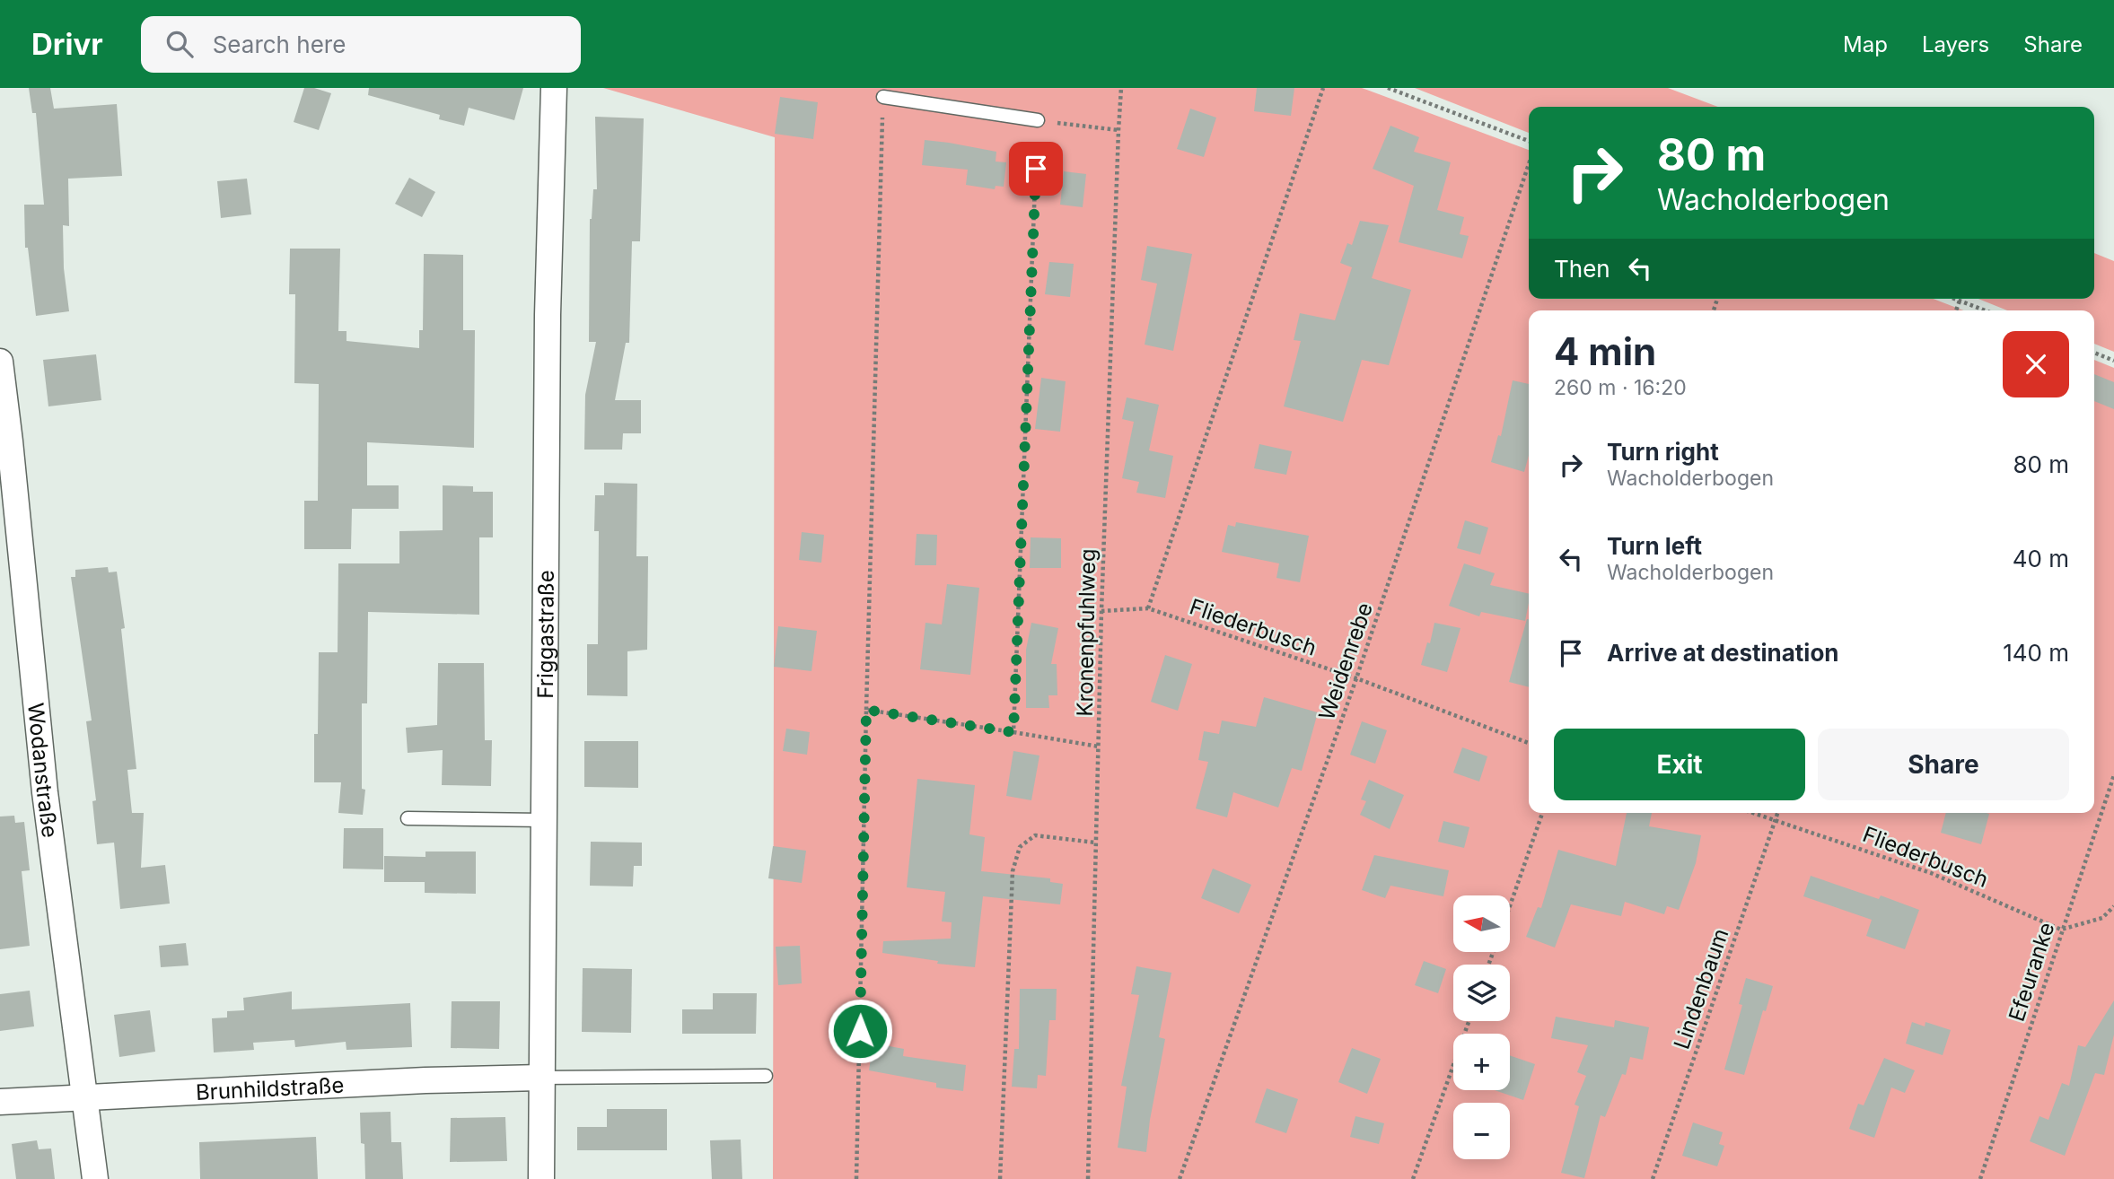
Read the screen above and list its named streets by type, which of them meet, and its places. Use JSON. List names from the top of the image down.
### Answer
{
  "streets": {
    "street": ["Friggastraße", "Wodanstraße", "Brunhildstraße"],
    "path": [
      "Fliederbusch",
      "Kronenpfuhlweg",
      "Weidenrebe",
      "Efeuranke",
      "Lindenbaum"
    ]
  },
  "crossings": [
    ["Fliederbusch", "Kronenpfuhlweg"],
    ["Fliederbusch", "Weidenrebe"],
    ["Fliederbusch", "Efeuranke"],
    ["Fliederbusch", "Lindenbaum"],
    ["Friggastraße", "Brunhildstraße"],
    ["Wodanstraße", "Brunhildstraße"]
  ],
  "north": "left",
  "page": {
    "header": "Drivr",
    "search": "Search here",
    "nav": ["Map", "Layers", "Share"],
    "turn": ["80 m", "Wacholderbogen"],
    "then": "Then",
    "heading": ["4 min", "260 m · 16:20"],
    "list": [
      {
        "name": "Turn right",
        "note": "Wacholderbogen",
        "value": "80 m"
      },
      {
        "name": "Turn left",
        "note": "Wacholderbogen",
        "value": "40 m"
      },
      {
        "name": "Arrive at destination",
        "value": "140 m"
      }
    ],
    "buttons": ["Exit", "Share"],
    "map_buttons": ["+", "−"]
  }
}
